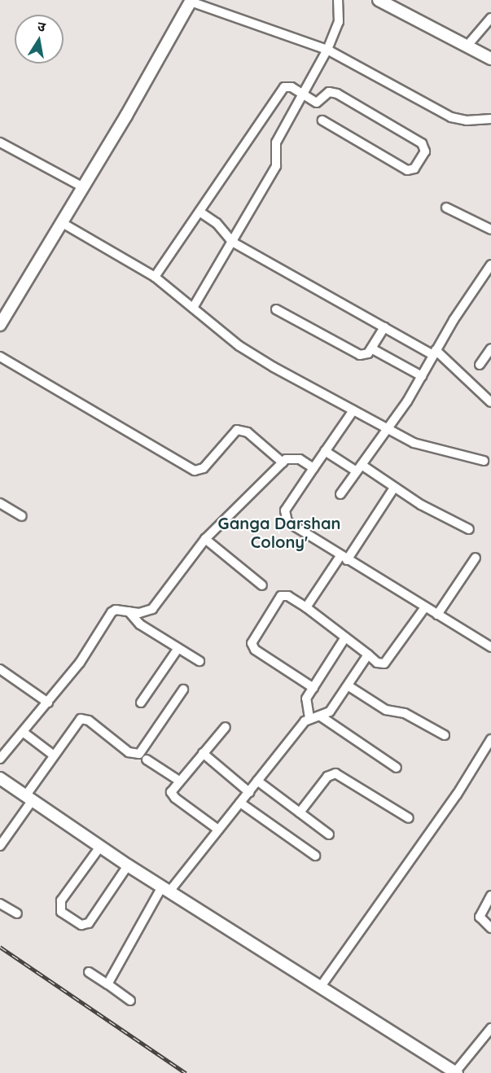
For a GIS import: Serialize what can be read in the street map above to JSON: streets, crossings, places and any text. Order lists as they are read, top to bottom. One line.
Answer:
{"districts":["Ganga Darshan Colony'"],"north":"top"}
